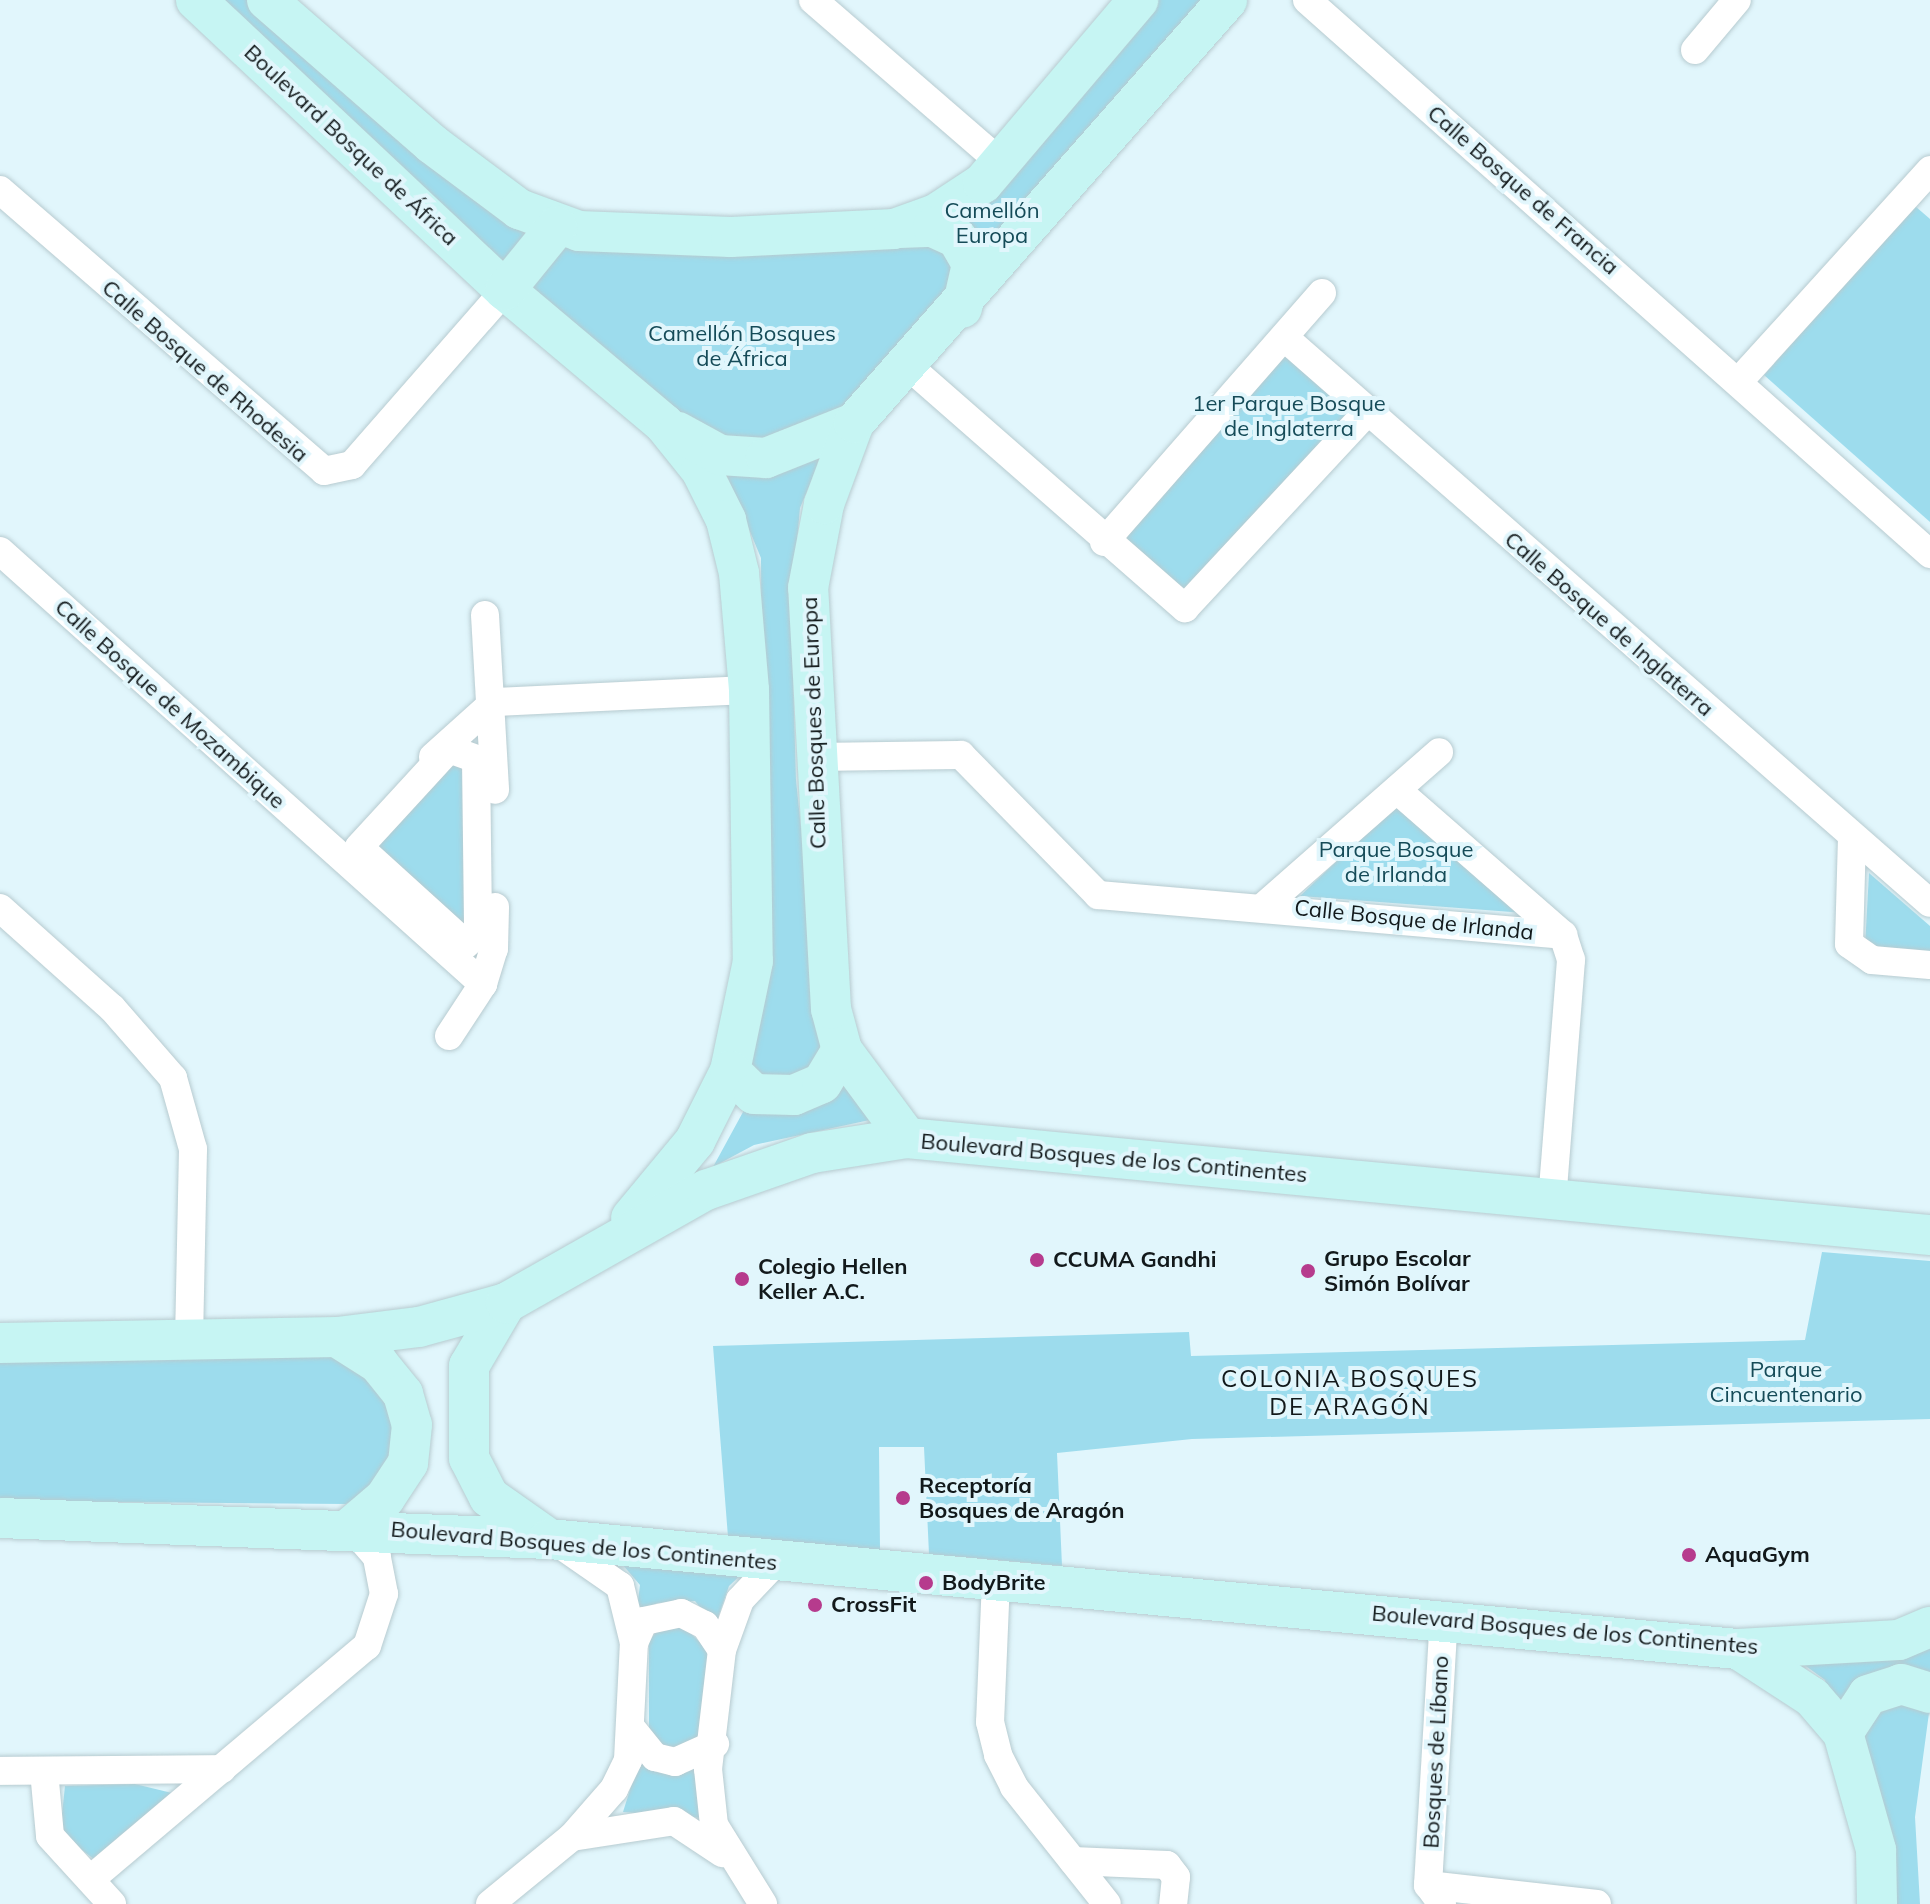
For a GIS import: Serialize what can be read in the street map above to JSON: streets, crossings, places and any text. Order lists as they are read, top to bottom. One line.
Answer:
{"streets":{"street":["Boulevard Bosque de África","Calle Bosque de Francia","Calle Bosque de Rhodesia","Calle Bosque de Inglaterra","Calle Bosque de Mozambique","Calle Bosques de Europa","Calle Bosque de Irlanda","Boulevard Bosques de los Continentes","Bosques de Líbano"]},"crossings":[["Boulevard Bosque de África","Calle Bosque de Rhodesia"],["Calle Bosques de Europa","Calle Bosque de Irlanda"],["Calle Bosques de Europa","Boulevard Bosques de los Continentes"],["Calle Bosque de Irlanda","Boulevard Bosques de los Continentes"],["Boulevard Bosques de los Continentes","Bosques de Líbano"]],"districts":["COLONIA BOSQUES DE ARAGÓN"],"parks":["Camellón Europa","Camellón Bosques de África","1er Parque Bosque de Inglaterra","Parque Bosque de Irlanda","Parque Cincuentenario"],"places":["CCUMA Gandhi","Grupo Escolar Simón Bolívar","Colegio Hellen Keller A.C.","Receptoría Bosques de Aragón","AquaGym","BodyBrite","CrossFit"]}
